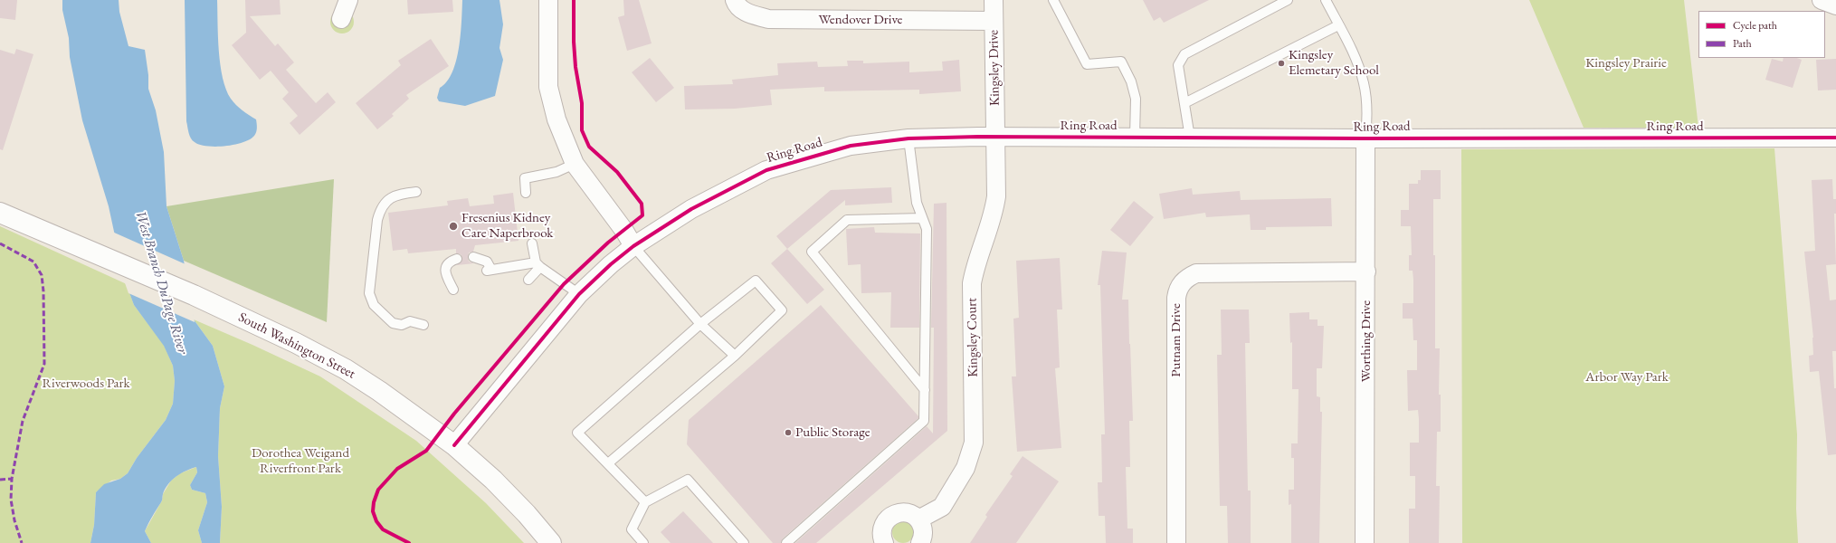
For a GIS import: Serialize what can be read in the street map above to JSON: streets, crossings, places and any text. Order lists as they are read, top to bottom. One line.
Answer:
{"streets":{"main road":["South Washington Street"],"street":["Wendover Drive","Kingsley Drive","Ring Road","Kingsley Court","Putnam Drive","Worthing Drive"]},"crossings":[["Wendover Drive","Kingsley Drive"],["Kingsley Drive","Ring Road"],["Kingsley Drive","Kingsley Court"],["Ring Road","Kingsley Court"],["Ring Road","Worthing Drive"],["Ring Road","South Washington Street"],["Putnam Drive","Worthing Drive"]],"water":["West Branch DuPage River"],"parks":["Kingsley Prairie","Arbor Way Park","Riverwoods Park","Dorothea Weigand Riverfront Park"],"places":["Kingsley Elemetary School","Fresenius Kidney Care Naperbrook","Public Storage"],"legend":["Cycle path","Path"]}
